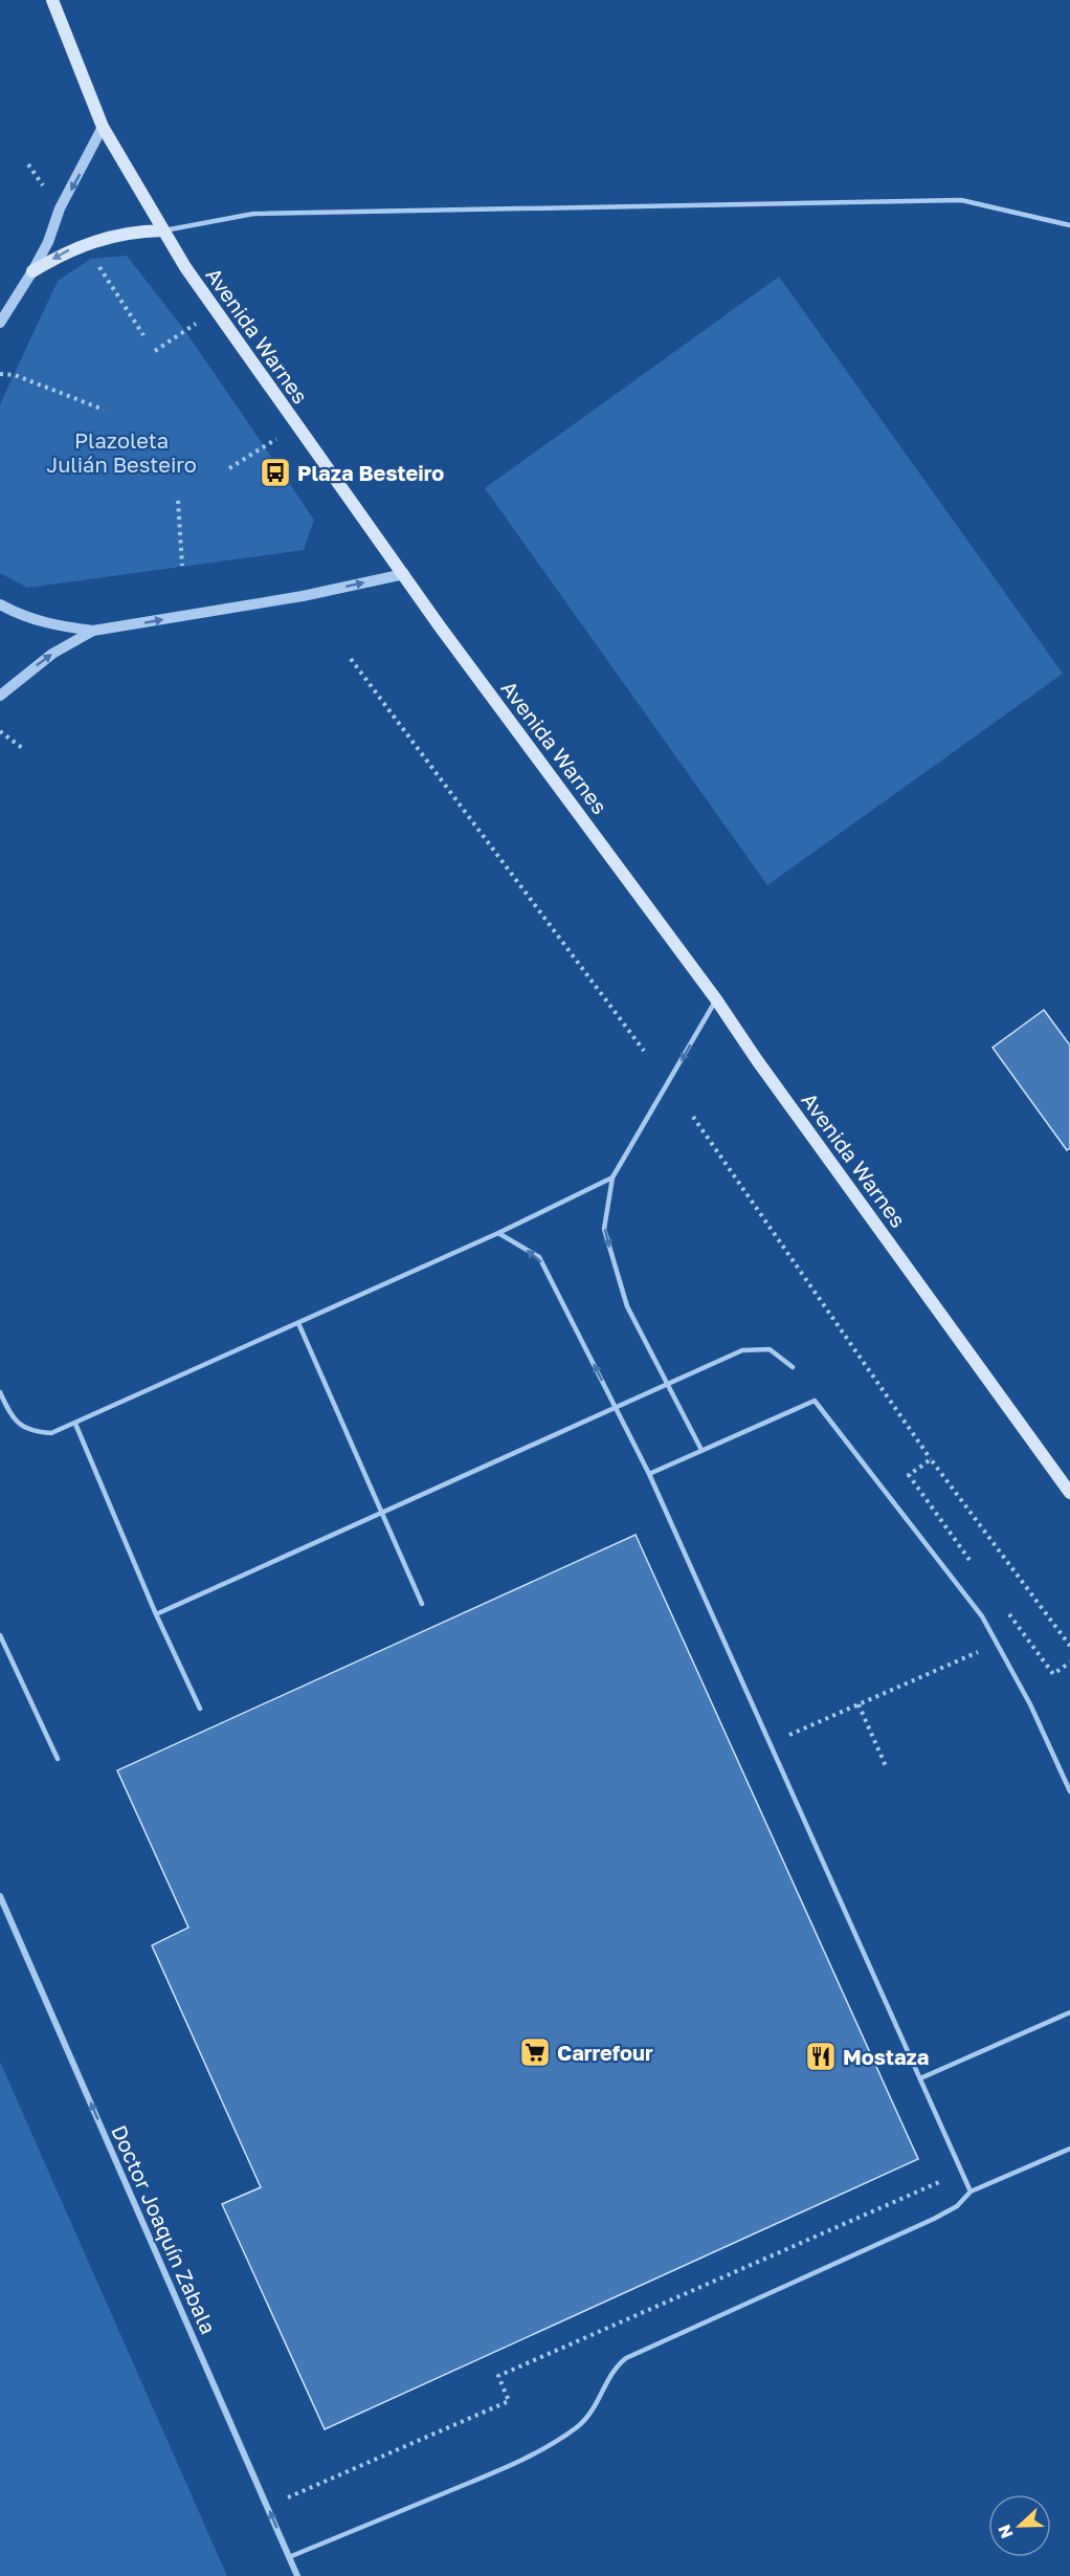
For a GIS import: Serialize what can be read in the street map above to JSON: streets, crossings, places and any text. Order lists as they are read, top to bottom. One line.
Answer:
{"streets":{"main road":["Avenida Warnes"],"street":["Doctor Joaquín Zabala"]},"one_way":["Doctor Joaquín Zabala"],"parks":["Plazoleta Julián Besteiro"],"places":{"bus stop":["Plaza Besteiro"],"supermarket":["Carrefour"],"restaurant":["Mostaza"]},"north":"left"}
